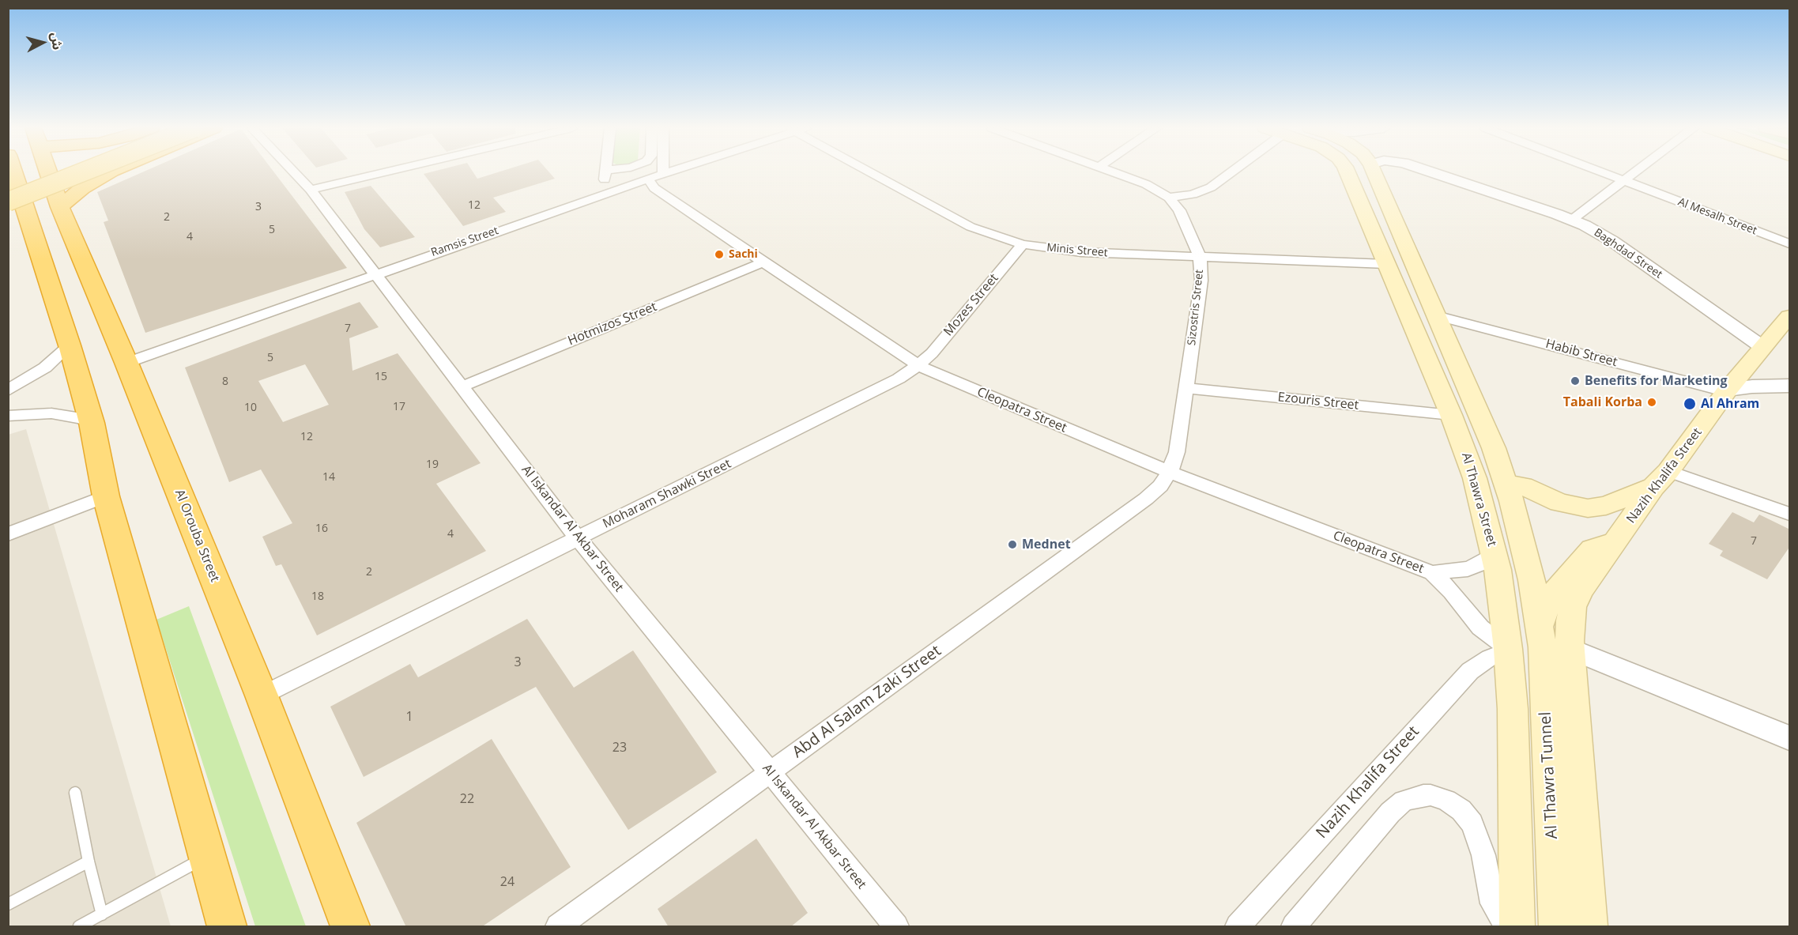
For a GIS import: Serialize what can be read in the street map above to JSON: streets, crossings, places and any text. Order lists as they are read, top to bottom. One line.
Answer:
{"streets":{"highway":["Al Orouba Street"],"main road":["Nazih Khalifa Street","Al Thawra Street","Al Thawra Tunnel"],"street":["Al Mesalh Street","Ramsis Street","Minis Street","Baghdad Street","Mozes Street","Sizostris Street","Hotmizos Street","Habib Street","Ezouris Street","Cleopatra Street","Moharam Shawki Street","Al Iskandar Al Akbar Street","Abd Al Salam Zaki Street"]},"crossings":[["Ramsis Street","Cleopatra Street"],["Ramsis Street","Al Iskandar Al Akbar Street"],["Ramsis Street","Al Orouba Street"],["Minis Street","Mozes Street"],["Minis Street","Sizostris Street"],["Minis Street","Al Thawra Street"],["Baghdad Street","Nazih Khalifa Street"],["Mozes Street","Cleopatra Street"],["Mozes Street","Moharam Shawki Street"],["Sizostris Street","Ezouris Street"],["Sizostris Street","Cleopatra Street"],["Sizostris Street","Abd Al Salam Zaki Street"],["Hotmizos Street","Cleopatra Street"],["Hotmizos Street","Al Iskandar Al Akbar Street"],["Habib Street","Nazih Khalifa Street"],["Ezouris Street","Al Thawra Street"],["Cleopatra Street","Nazih Khalifa Street"],["Cleopatra Street","Moharam Shawki Street"],["Cleopatra Street","Al Thawra Street"],["Cleopatra Street","Abd Al Salam Zaki Street"],["Nazih Khalifa Street","Al Thawra Street"],["Moharam Shawki Street","Al Iskandar Al Akbar Street"],["Moharam Shawki Street","Al Orouba Street"],["Al Iskandar Al Akbar Street","Abd Al Salam Zaki Street"]],"places":["Sachi","Benefits for Marketing","Tabali Korba","Al Ahram","Mednet"],"house_numbers":["12","3","2","5","4","7","5","15","8","17","10","12","19","14","16","4","7","2","18","3","1","23","22","24"],"north":"right"}
